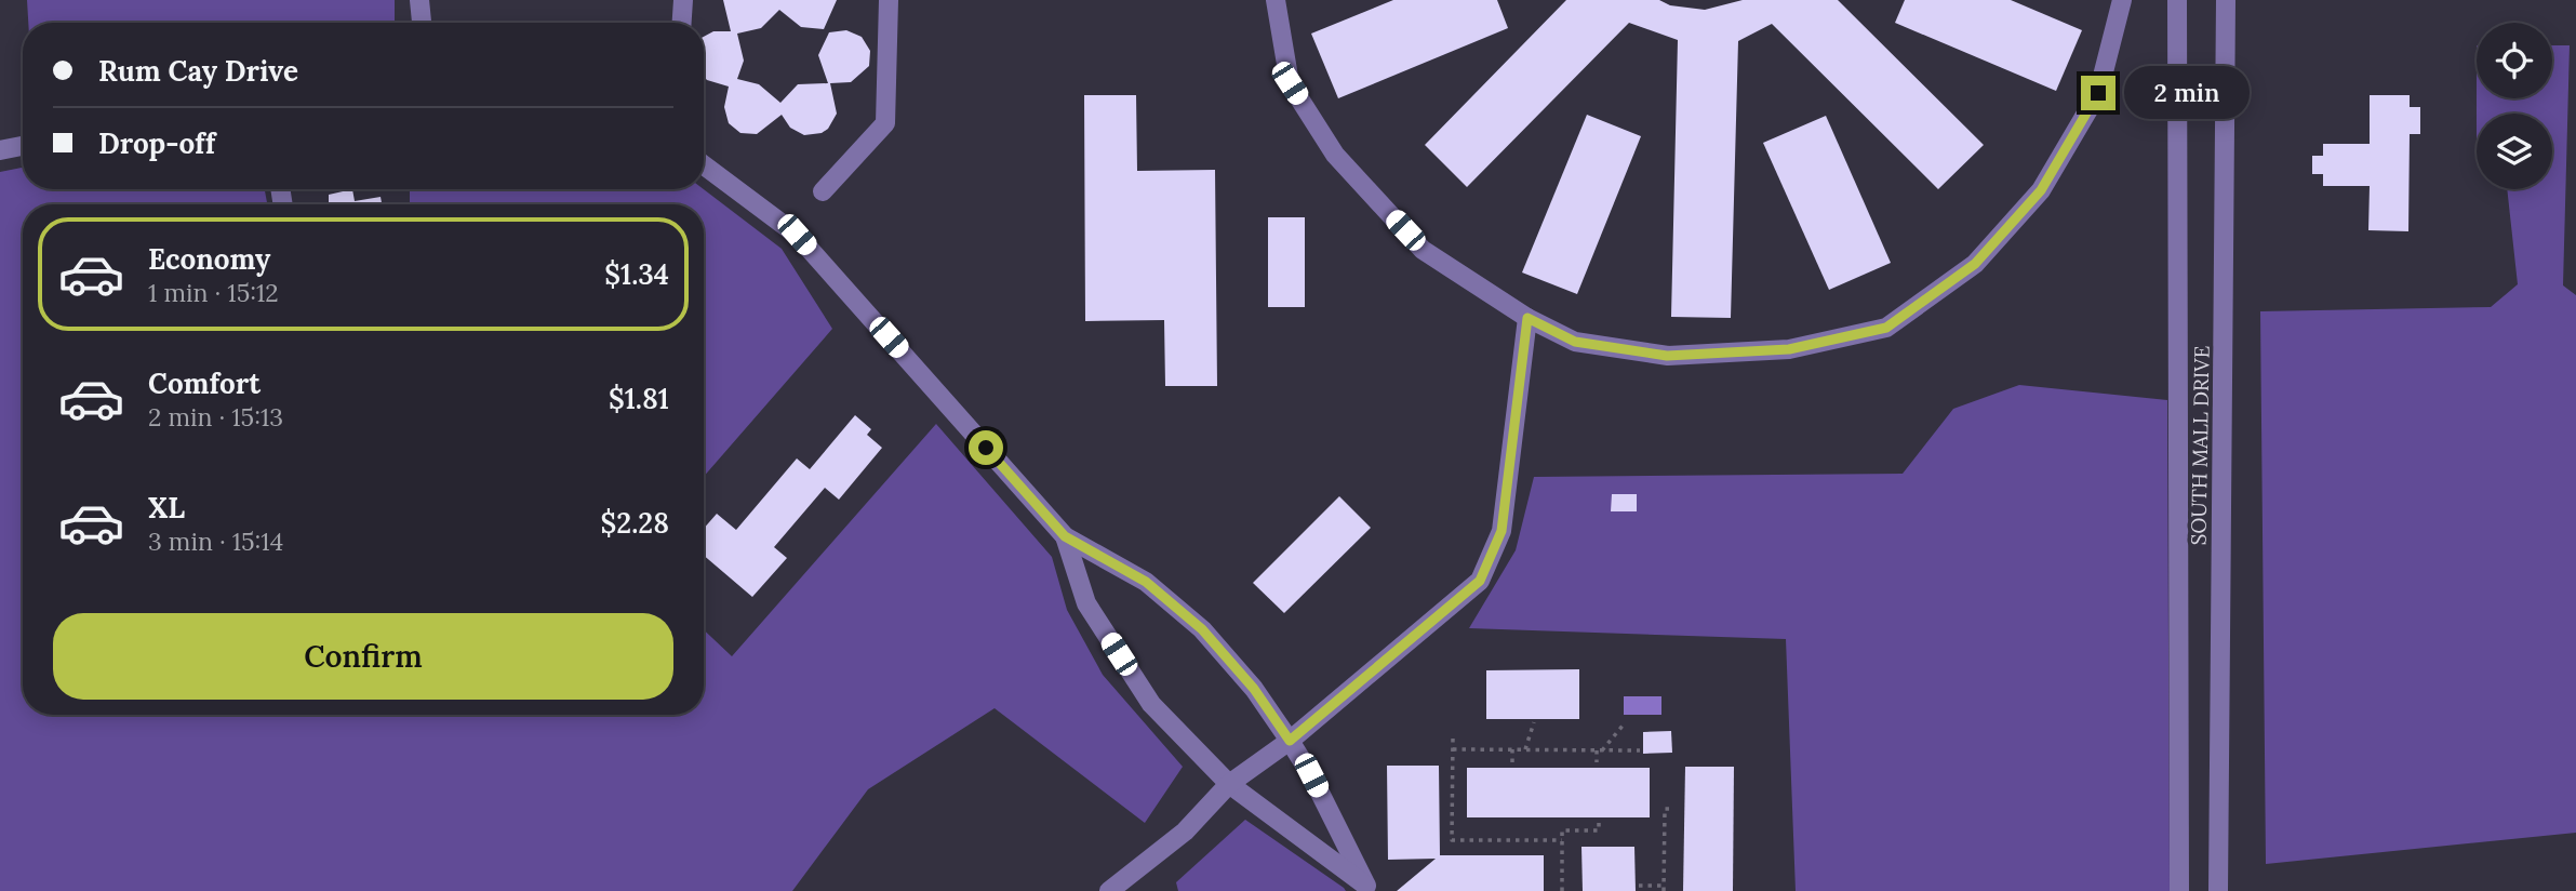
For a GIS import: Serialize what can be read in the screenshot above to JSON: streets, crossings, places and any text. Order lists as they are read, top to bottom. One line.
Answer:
{"streets":{"street":["SOUTH MALL DRIVE"]},"page":{"banner":["Rum Cay Drive","Drop-off"],"bubble":"2 min","list":[{"name":"Economy","note":"1 min · 15:12","value":"$1.34"},{"name":"Comfort","note":"2 min · 15:13","value":"$1.81"},{"name":"XL","note":"3 min · 15:14","value":"$2.28"}],"buttons":"Confirm"}}
